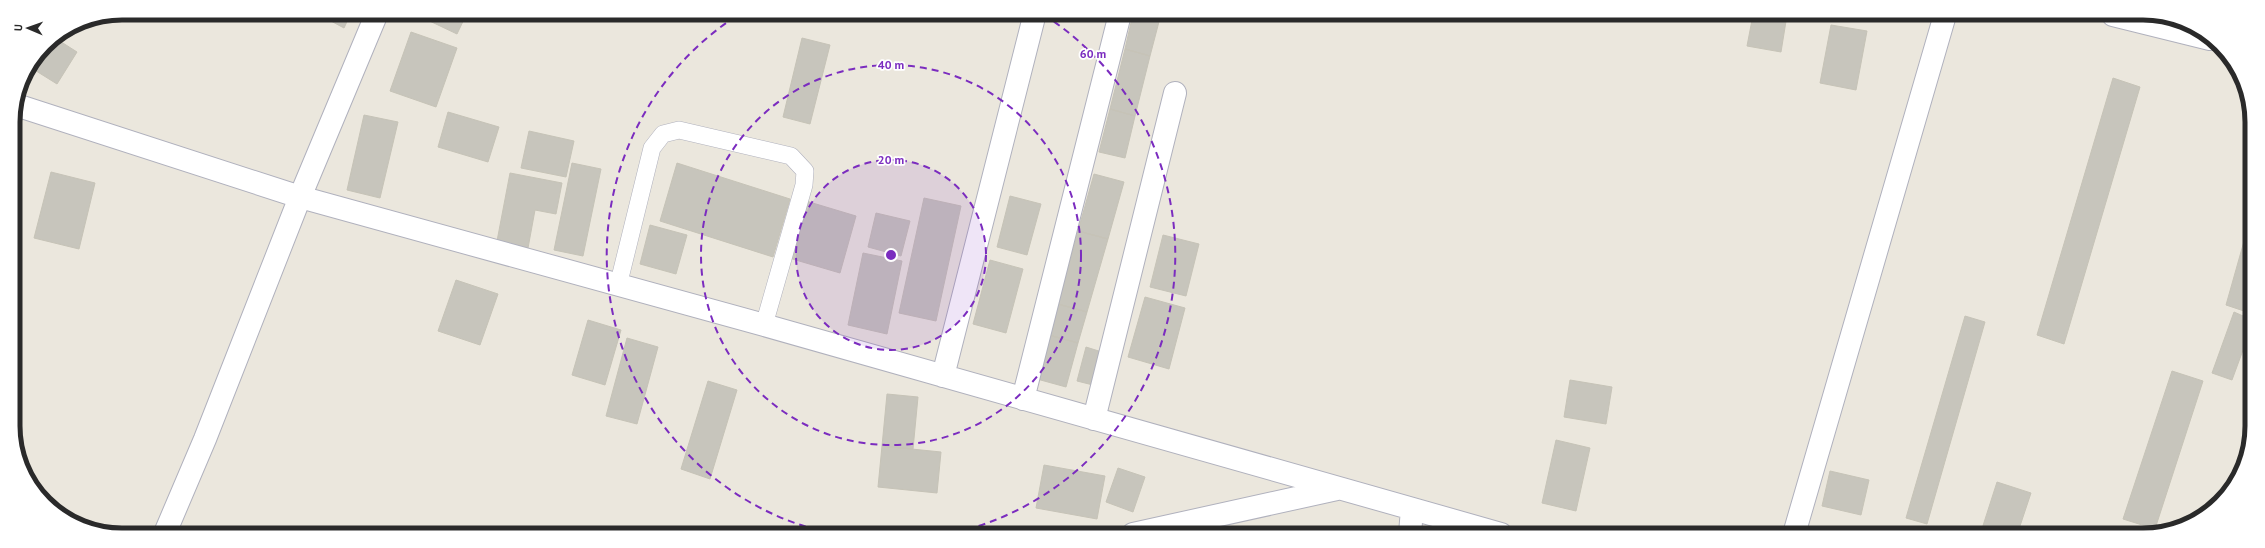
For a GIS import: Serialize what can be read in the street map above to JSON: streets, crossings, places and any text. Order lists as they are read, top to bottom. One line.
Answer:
{"north":"left","rings":["60 m","40 m","20 m"]}
